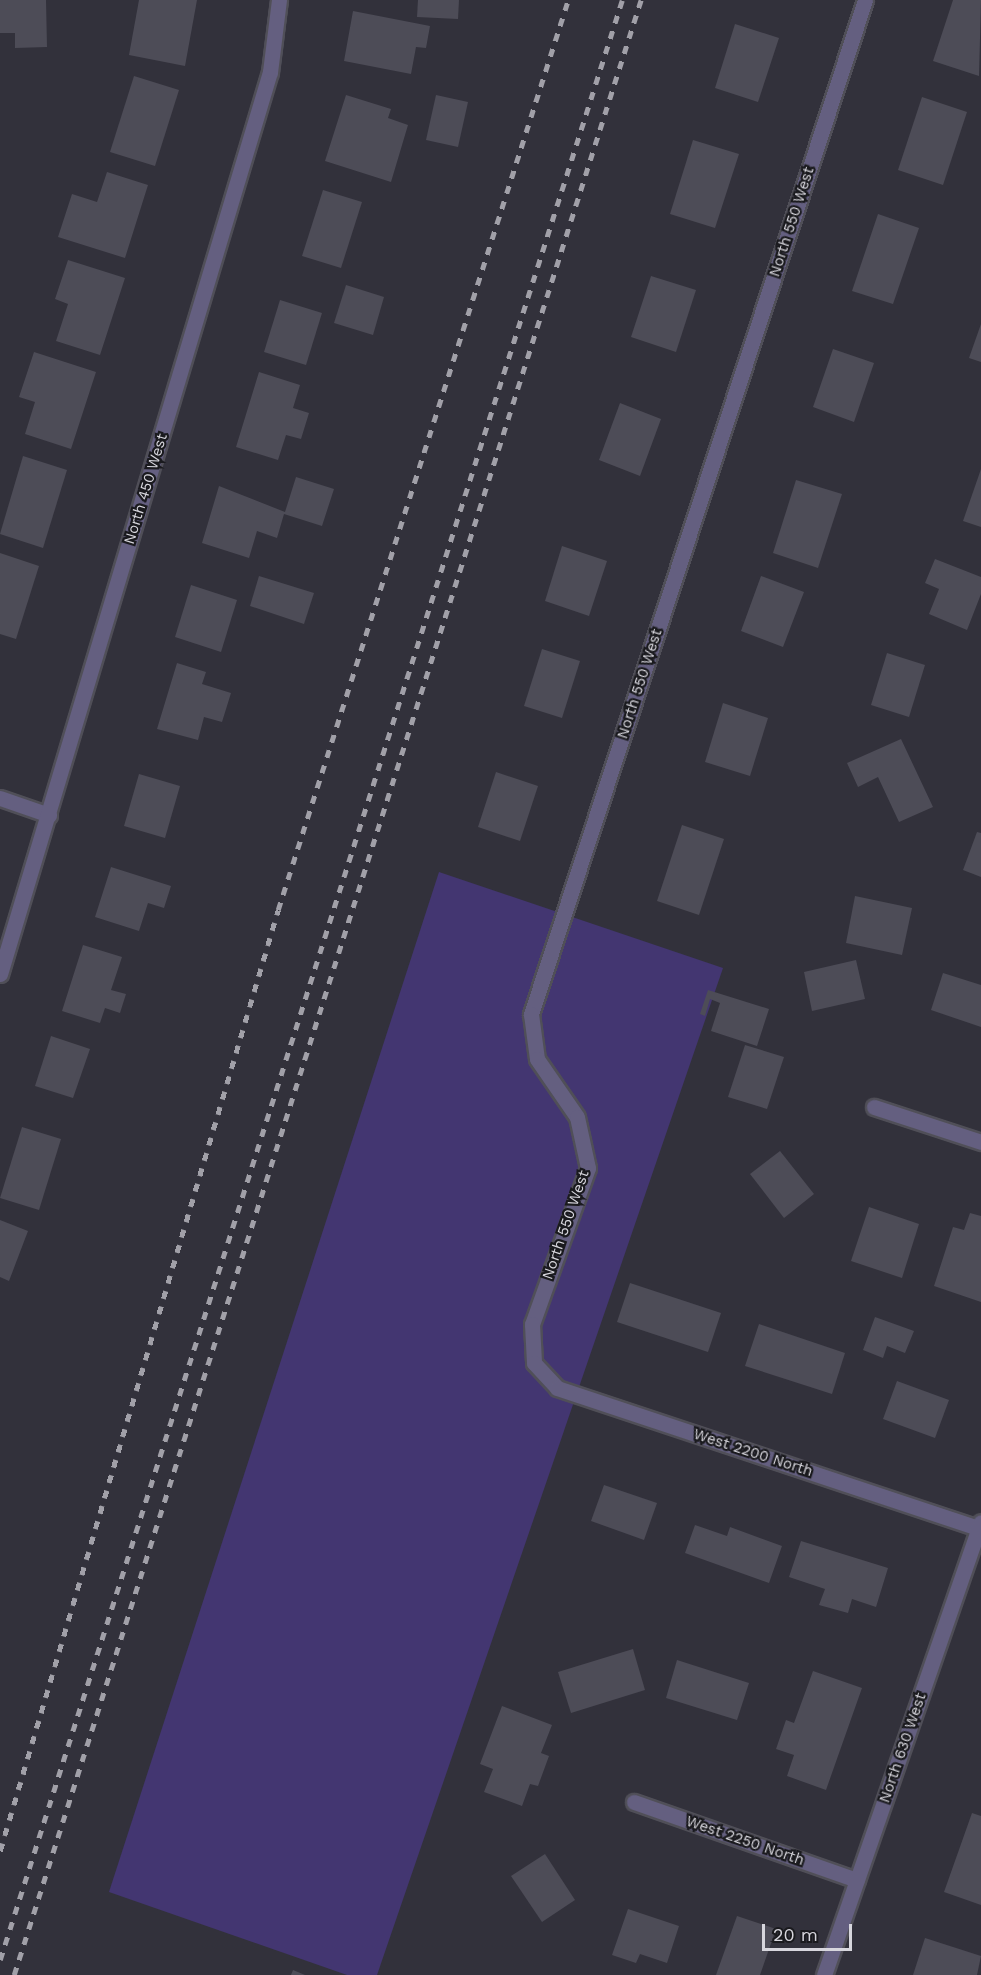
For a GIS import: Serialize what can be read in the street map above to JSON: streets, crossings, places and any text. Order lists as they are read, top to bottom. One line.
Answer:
{"streets":{"street":["North 550 West","North 450 West","West 2200 North","North 630 West","West 2250 North"]},"crossings":[["North 550 West","West 2200 North"],["West 2200 North","North 630 West"],["North 630 West","West 2250 North"]],"scale_bar":"20 m"}
